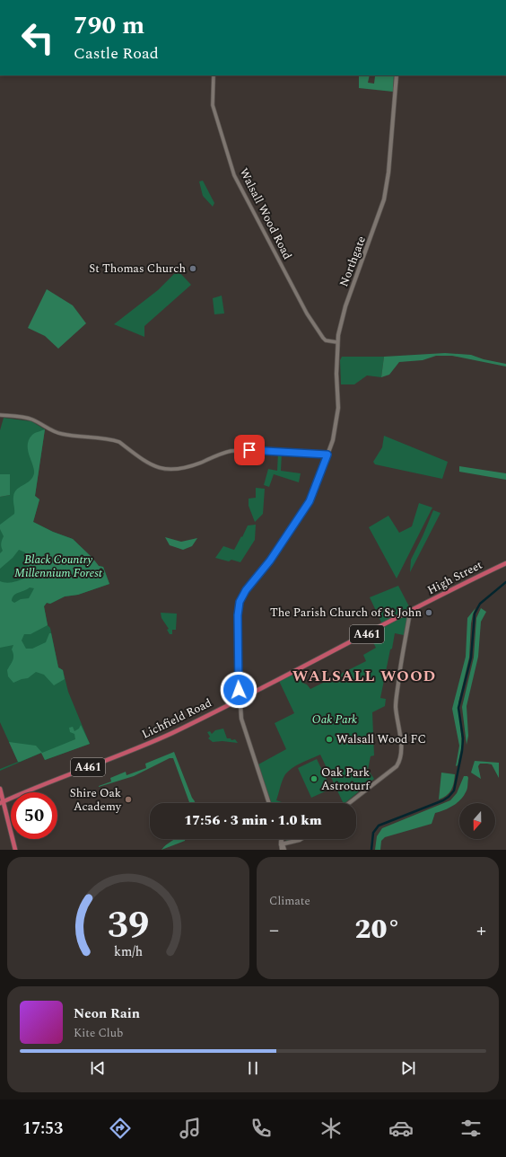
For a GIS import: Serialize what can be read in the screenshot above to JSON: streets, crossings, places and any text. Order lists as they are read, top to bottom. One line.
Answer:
{"streets":{"highway":["High Street","A461","Lichfield Road"],"main road":["Northgate"],"street":["Walsall Wood Road"]},"crossings":[["Walsall Wood Road","Northgate"],["Northgate","Lichfield Road"],["High Street","Lichfield Road"]],"districts":["WALSALL WOOD"],"parks":["Black Country Millennium Forest","Oak Park"],"places":["St Thomas Church","The Parish Church of St John","Walsall Wood FC","Oak Park Astroturf","Shire Oak Academy"],"north":"bottom","page":{"turn":["790 m","Castle Road"],"limit":"50","trip":"17:56 · 3 min · 1.0 km","tile":"Climate","heat":["−","20°","+"],"song":["Neon Rain","Kite Club"],"tabs":"17:53","gauge":["39","km/h"]}}
